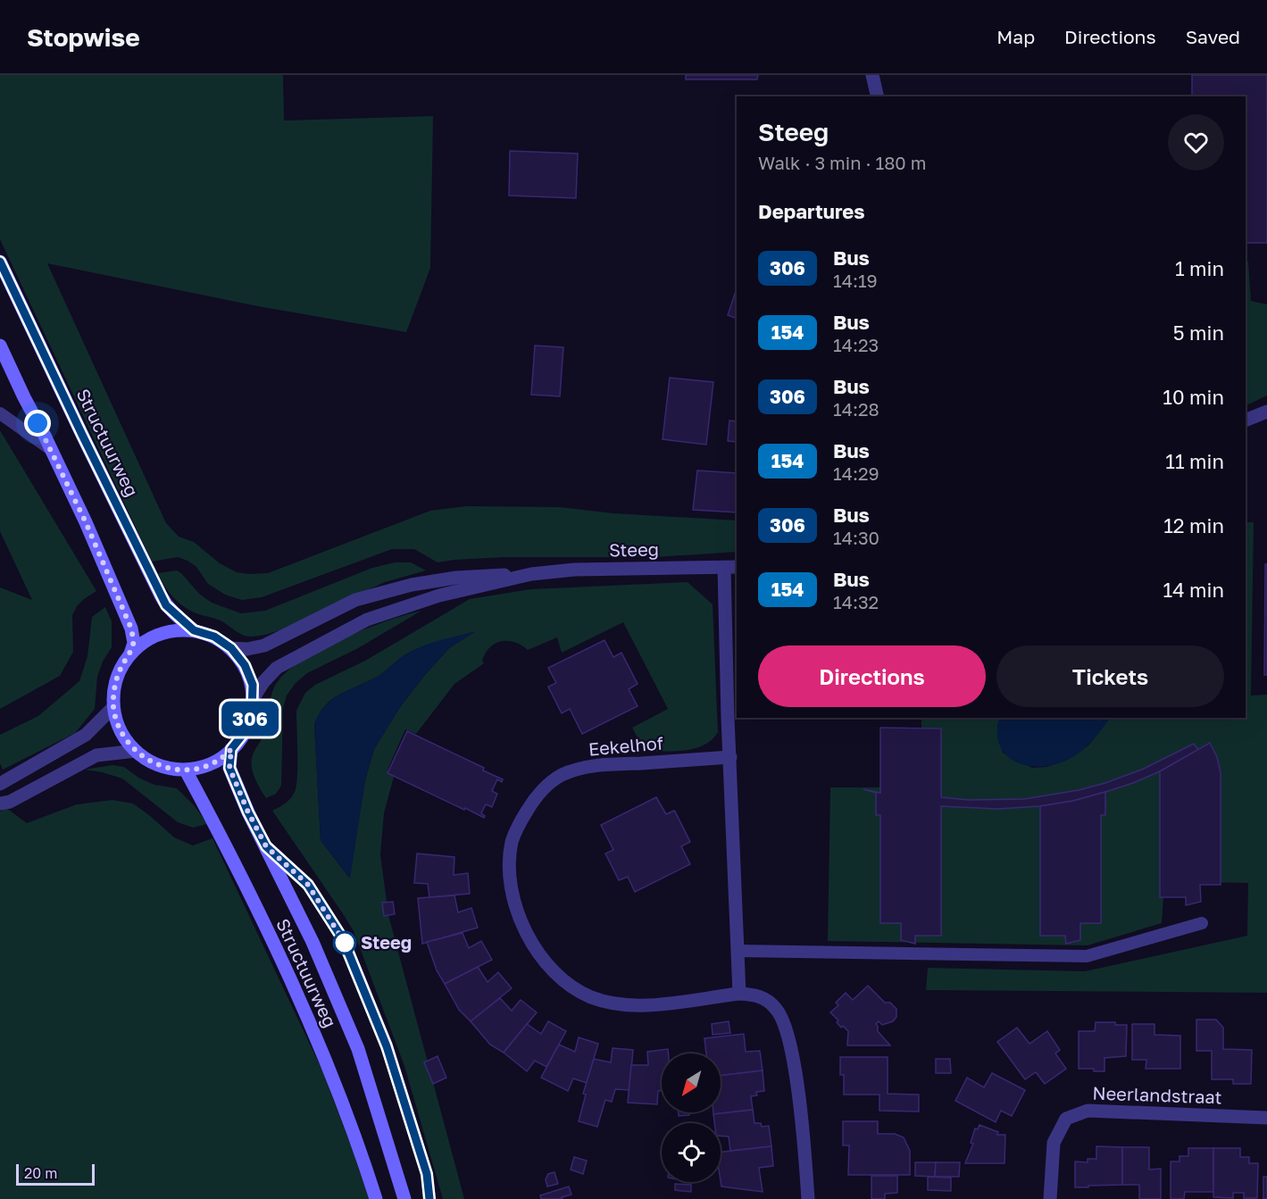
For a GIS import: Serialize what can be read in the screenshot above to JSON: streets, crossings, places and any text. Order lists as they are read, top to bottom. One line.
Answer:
{"streets":{"main road":["Structuurweg"],"street":["Steeg","Eekelhof","Neerlandstraat"]},"crossings":[["Structuurweg","Steeg"]],"places":["Steeg"],"lines":["bus line 306"],"scale_bar":"20 m","north":"bottom left","page":{"header":"Stopwise","nav":["Map","Directions","Saved"],"on_map":"306","heading":[["Steeg","Walk · 3 min · 180 m"],"Departures"],"list":[{"mark":"306","name":"Bus","note":"14:19","value":"1 min"},{"mark":"154","name":"Bus","note":"14:23","value":"5 min"},{"mark":"306","name":"Bus","note":"14:28","value":"10 min"},{"mark":"154","name":"Bus","note":"14:29","value":"11 min"},{"mark":"306","name":"Bus","note":"14:30","value":"12 min"},{"mark":"154","name":"Bus","note":"14:32","value":"14 min"}],"buttons":["Directions","Tickets"],"scale":"20 m"}}
